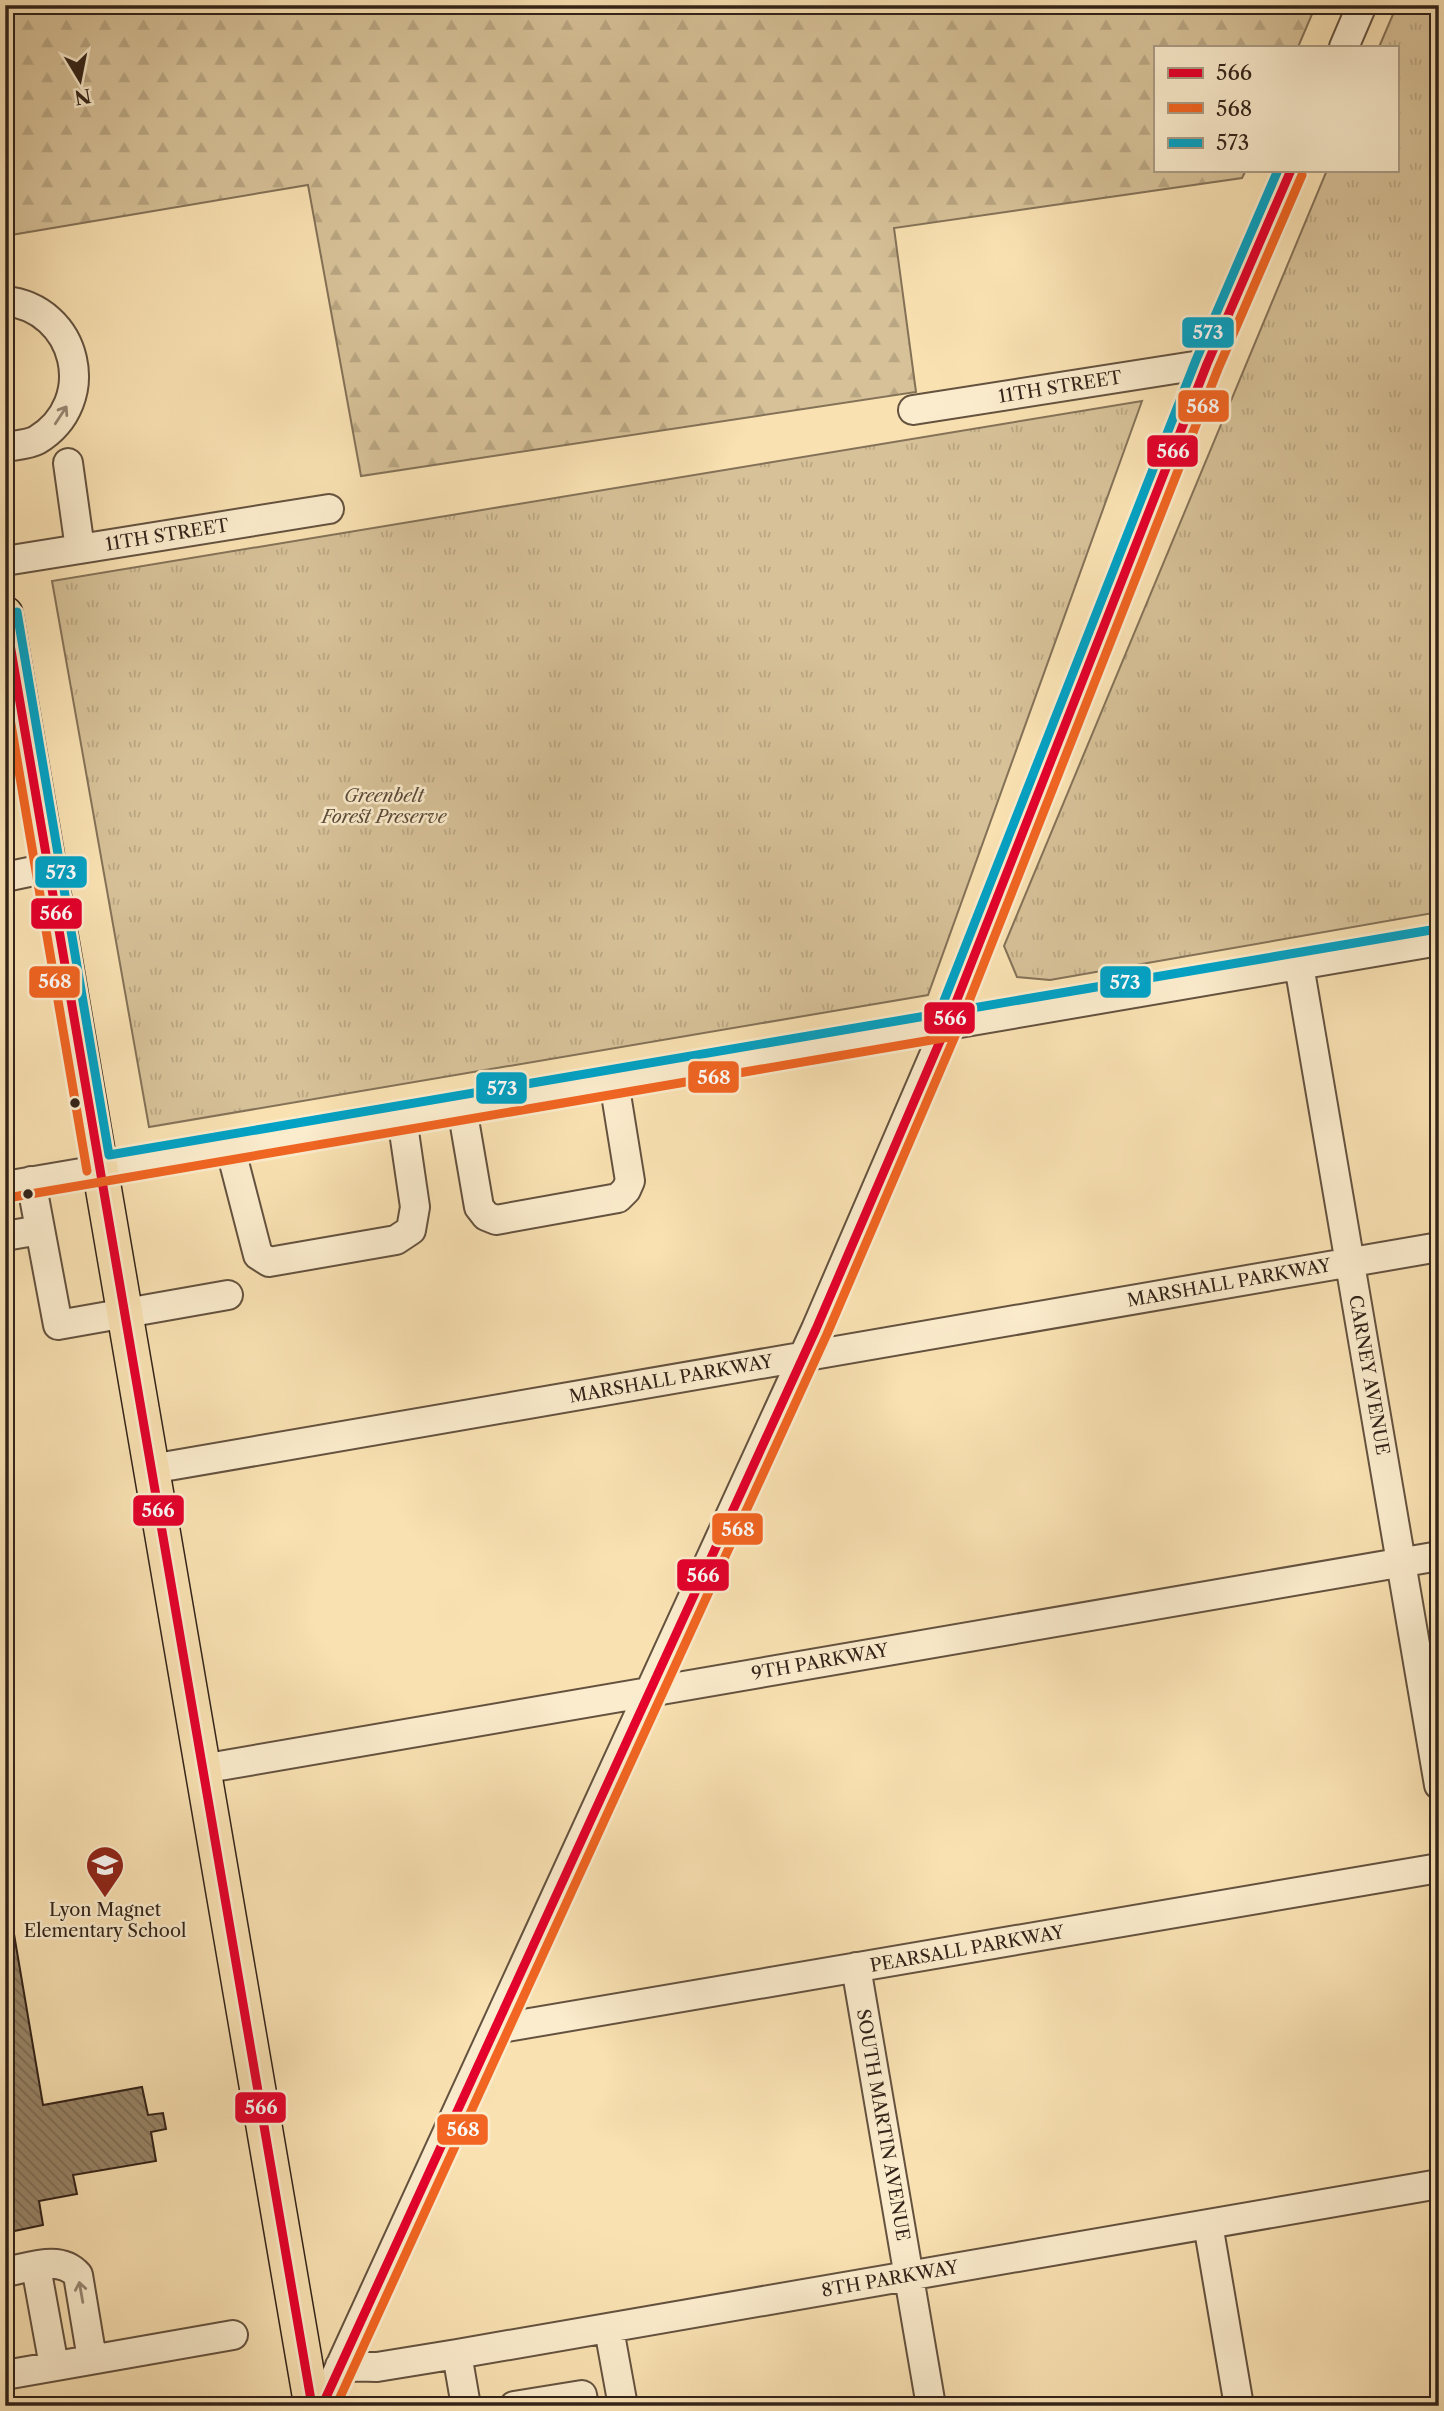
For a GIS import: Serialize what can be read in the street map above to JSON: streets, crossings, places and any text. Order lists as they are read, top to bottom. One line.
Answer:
{"streets":{"street":["11TH STREET","MARSHALL PARKWAY","CARNEY AVENUE","9TH PARKWAY","PEARSALL PARKWAY","SOUTH MARTIN AVENUE","8TH PARKWAY"]},"crossings":[["MARSHALL PARKWAY","CARNEY AVENUE"],["CARNEY AVENUE","9TH PARKWAY"],["PEARSALL PARKWAY","SOUTH MARTIN AVENUE"],["SOUTH MARTIN AVENUE","8TH PARKWAY"]],"parks":["Greenbelt Forest Preserve"],"places":{"school or university":["Lyon Magnet Elementary School"]},"lines":["transit line 566","transit line 573","transit line 568"],"legend":["566","568","573"],"north":"bottom"}
